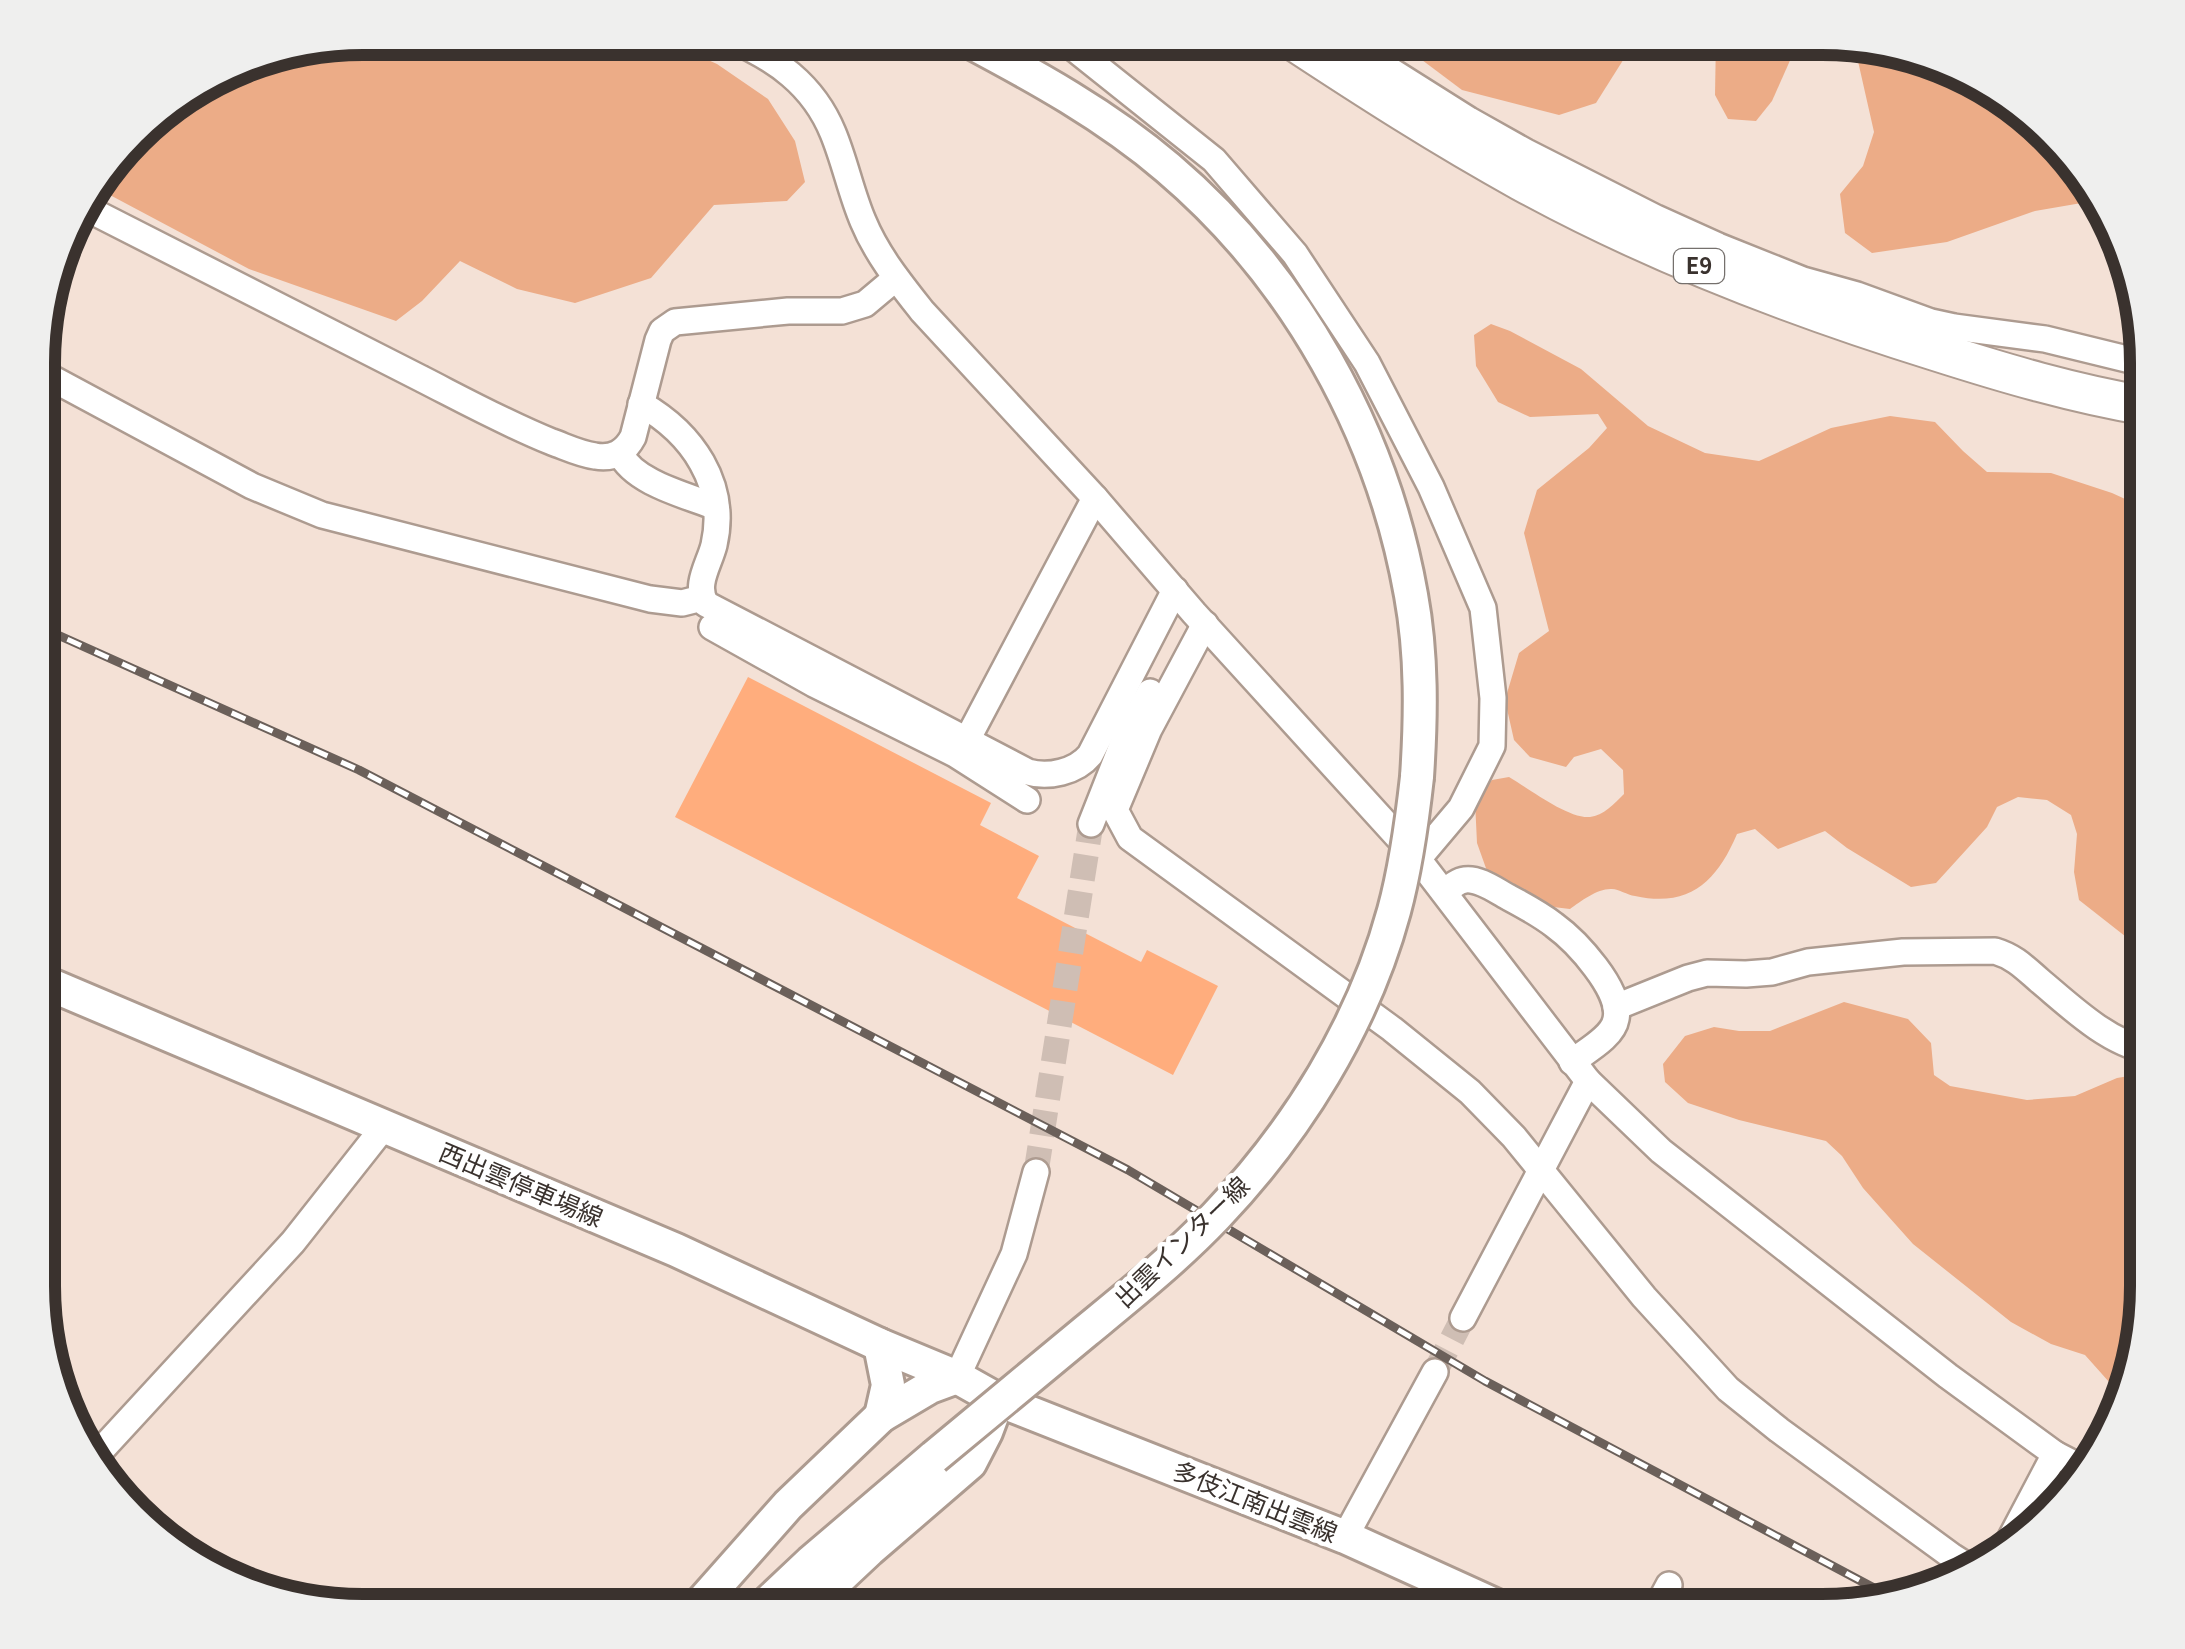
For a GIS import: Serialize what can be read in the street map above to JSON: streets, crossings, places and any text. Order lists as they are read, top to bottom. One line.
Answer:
{"streets":{"highway":["E9"],"main road":["西出雲停車場線","出雲インター線","多伎江南出雲線"]},"crossings":[["西出雲停車場線","多伎江南出雲線"]]}
